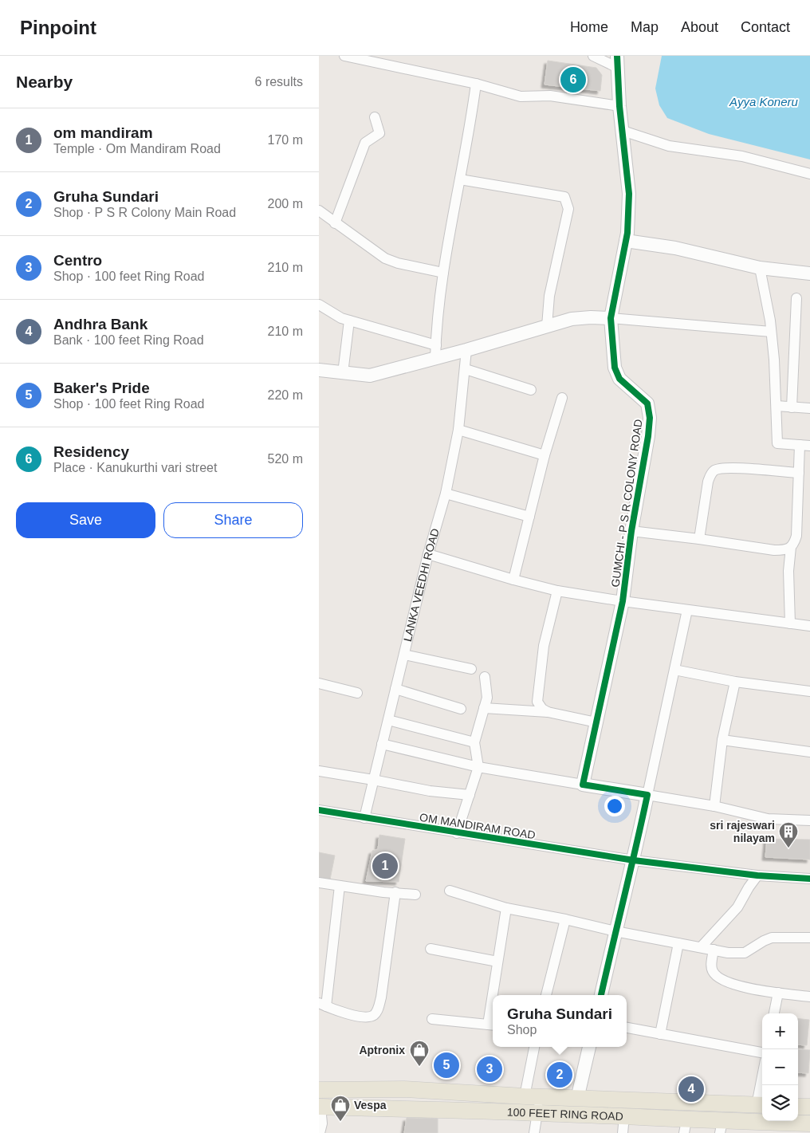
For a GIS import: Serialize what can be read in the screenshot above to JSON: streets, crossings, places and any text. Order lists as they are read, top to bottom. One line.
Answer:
{"streets":{"main road":["100 FEET RING ROAD"],"street":["GUMCHI - P S R COLONY ROAD","LANKA VEEDHI ROAD","OM MANDIRAM ROAD"]},"crossings":[["LANKA VEEDHI ROAD","OM MANDIRAM ROAD"]],"water":["Ayya Koneru"],"places":{"building":["sri rajeswari nilayam"],"shop":["Aptronix","Vespa"]},"page":{"header":"Pinpoint","nav":["Home","Map","About","Contact"],"heading":["Nearby","6 results"],"pins":["6","1","5","3","2","4"],"list":[{"mark":"1","name":"om mandiram","note":"Temple · Om Mandiram Road","value":"170 m"},{"mark":"2","name":"Gruha Sundari","note":"Shop · P S R Colony Main Road","value":"200 m"},{"mark":"3","name":"Centro","note":"Shop · 100 feet Ring Road","value":"210 m"},{"mark":"4","name":"Andhra Bank","note":"Bank · 100 feet Ring Road","value":"210 m"},{"mark":"5","name":"Baker's Pride","note":"Shop · 100 feet Ring Road","value":"220 m"},{"mark":"6","name":"Residency","note":"Place · Kanukurthi vari street","value":"520 m"}],"buttons":["Save","Share"],"popup":["Gruha Sundari","Shop"],"map_buttons":["+","−"]}}
